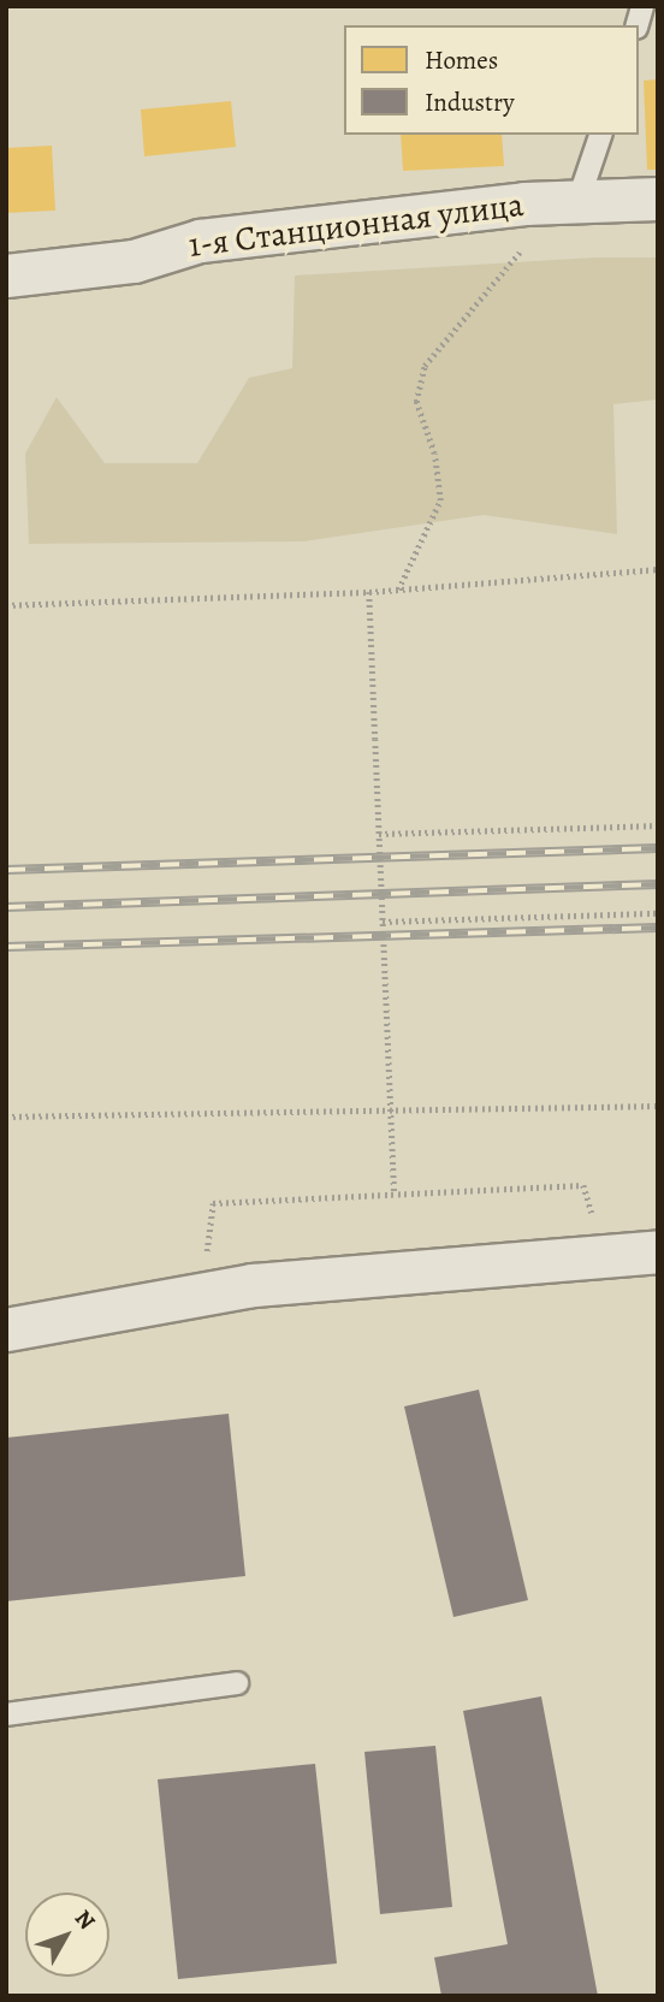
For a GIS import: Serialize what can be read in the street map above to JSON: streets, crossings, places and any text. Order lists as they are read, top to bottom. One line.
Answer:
{"streets":{"street":["1-я Станционная улица"]},"legend":["Homes","Industry"],"north":"top right"}
